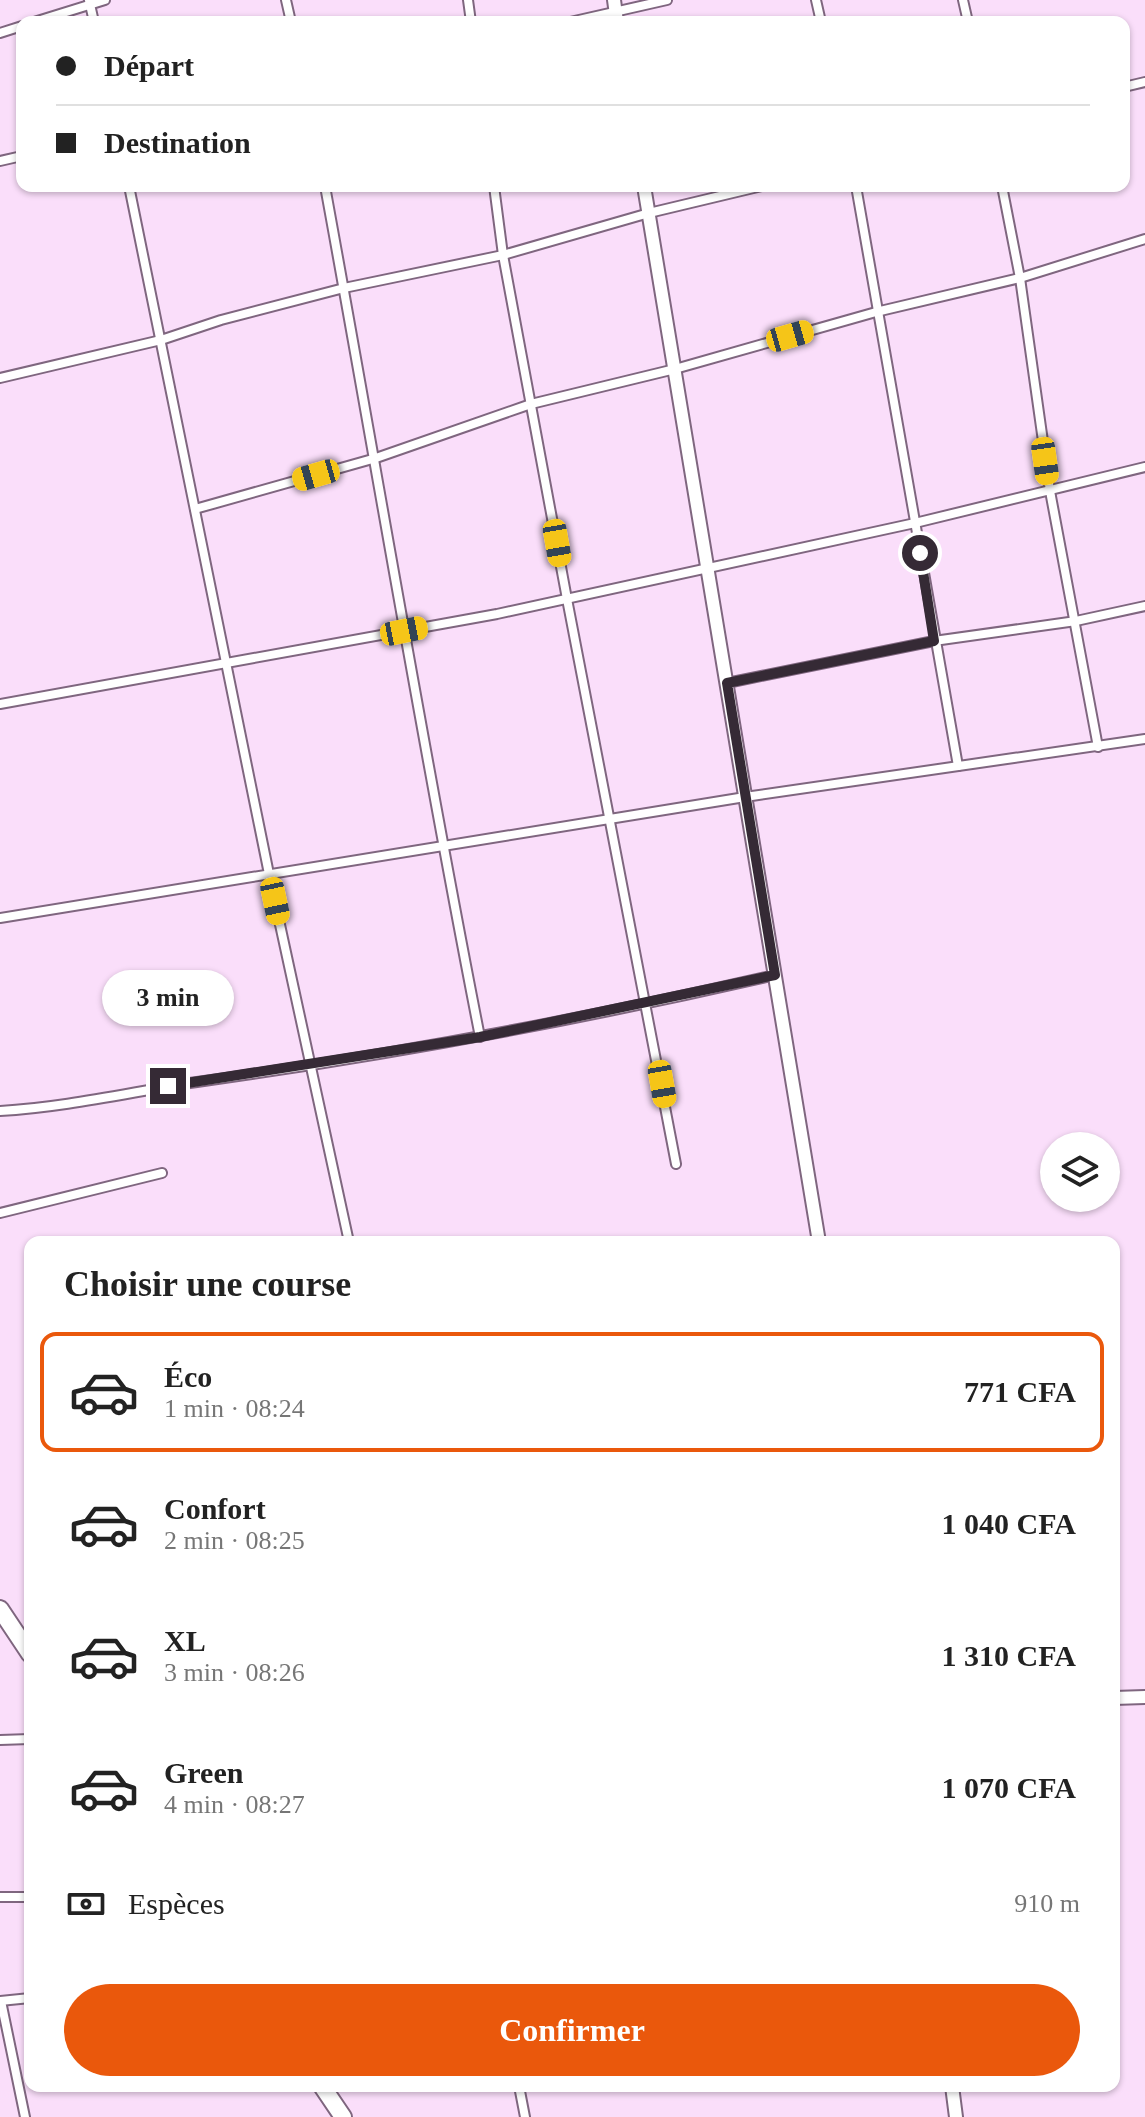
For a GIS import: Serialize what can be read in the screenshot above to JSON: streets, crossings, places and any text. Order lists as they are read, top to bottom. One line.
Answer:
{"page":{"banner":["Départ","Destination"],"bubble":"3 min","heading":"Choisir une course","list":[{"name":"Éco","note":"1 min · 08:24","value":"771 CFA"},{"name":"Confort","note":"2 min · 08:25","value":"1 040 CFA"},{"name":"XL","note":"3 min · 08:26","value":"1 310 CFA"},{"name":"Green","note":"4 min · 08:27","value":"1 070 CFA"}],"pay":["Espèces","910 m"],"buttons":"Confirmer"}}
